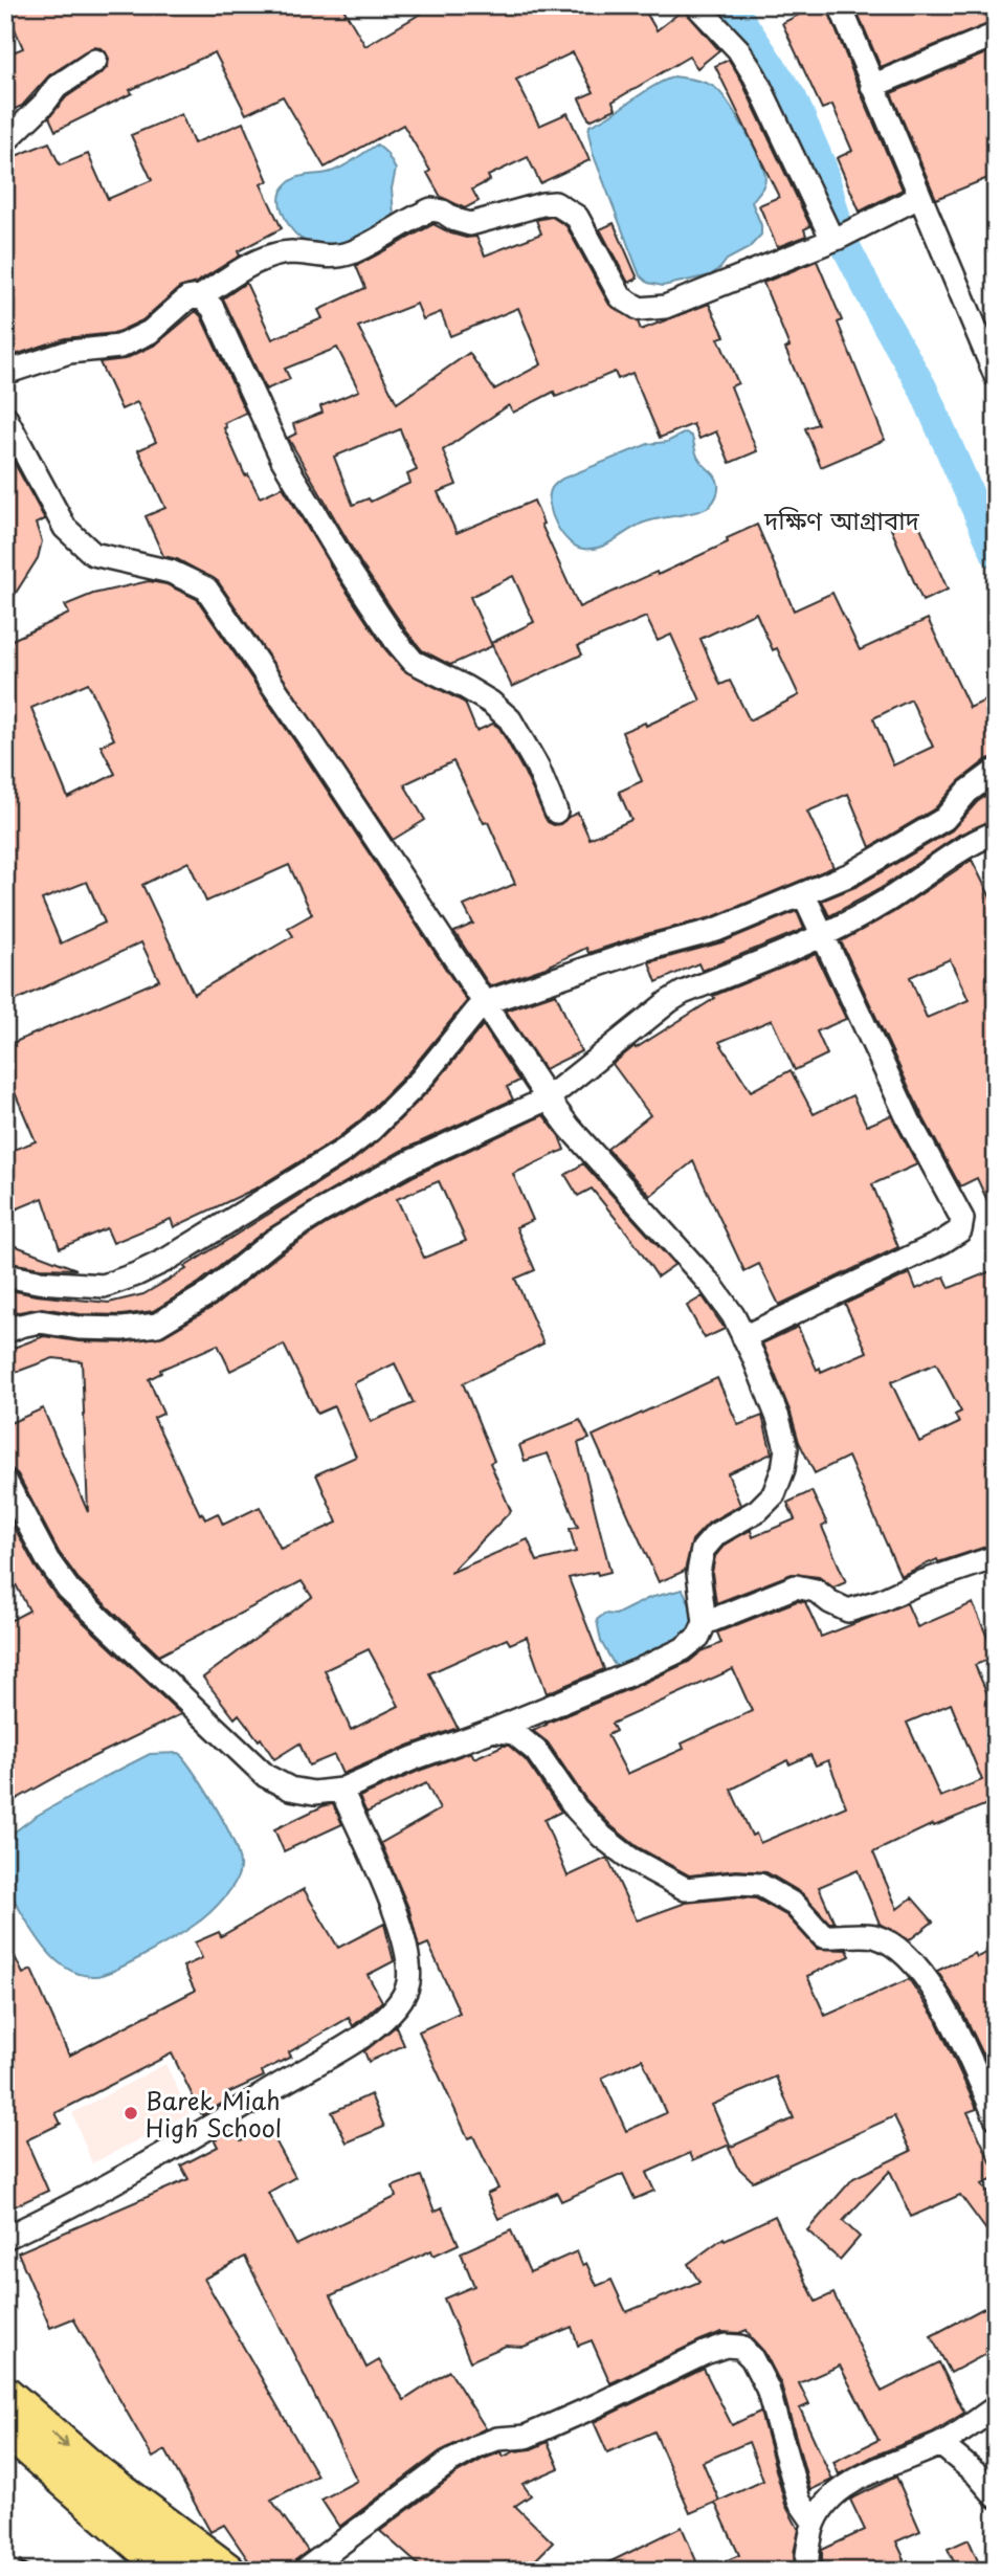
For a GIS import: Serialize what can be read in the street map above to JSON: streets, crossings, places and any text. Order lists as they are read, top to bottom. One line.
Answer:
{"districts":["দক্ষিণ আগ্রাবাদ"],"places":["Barek Miah High School"]}
